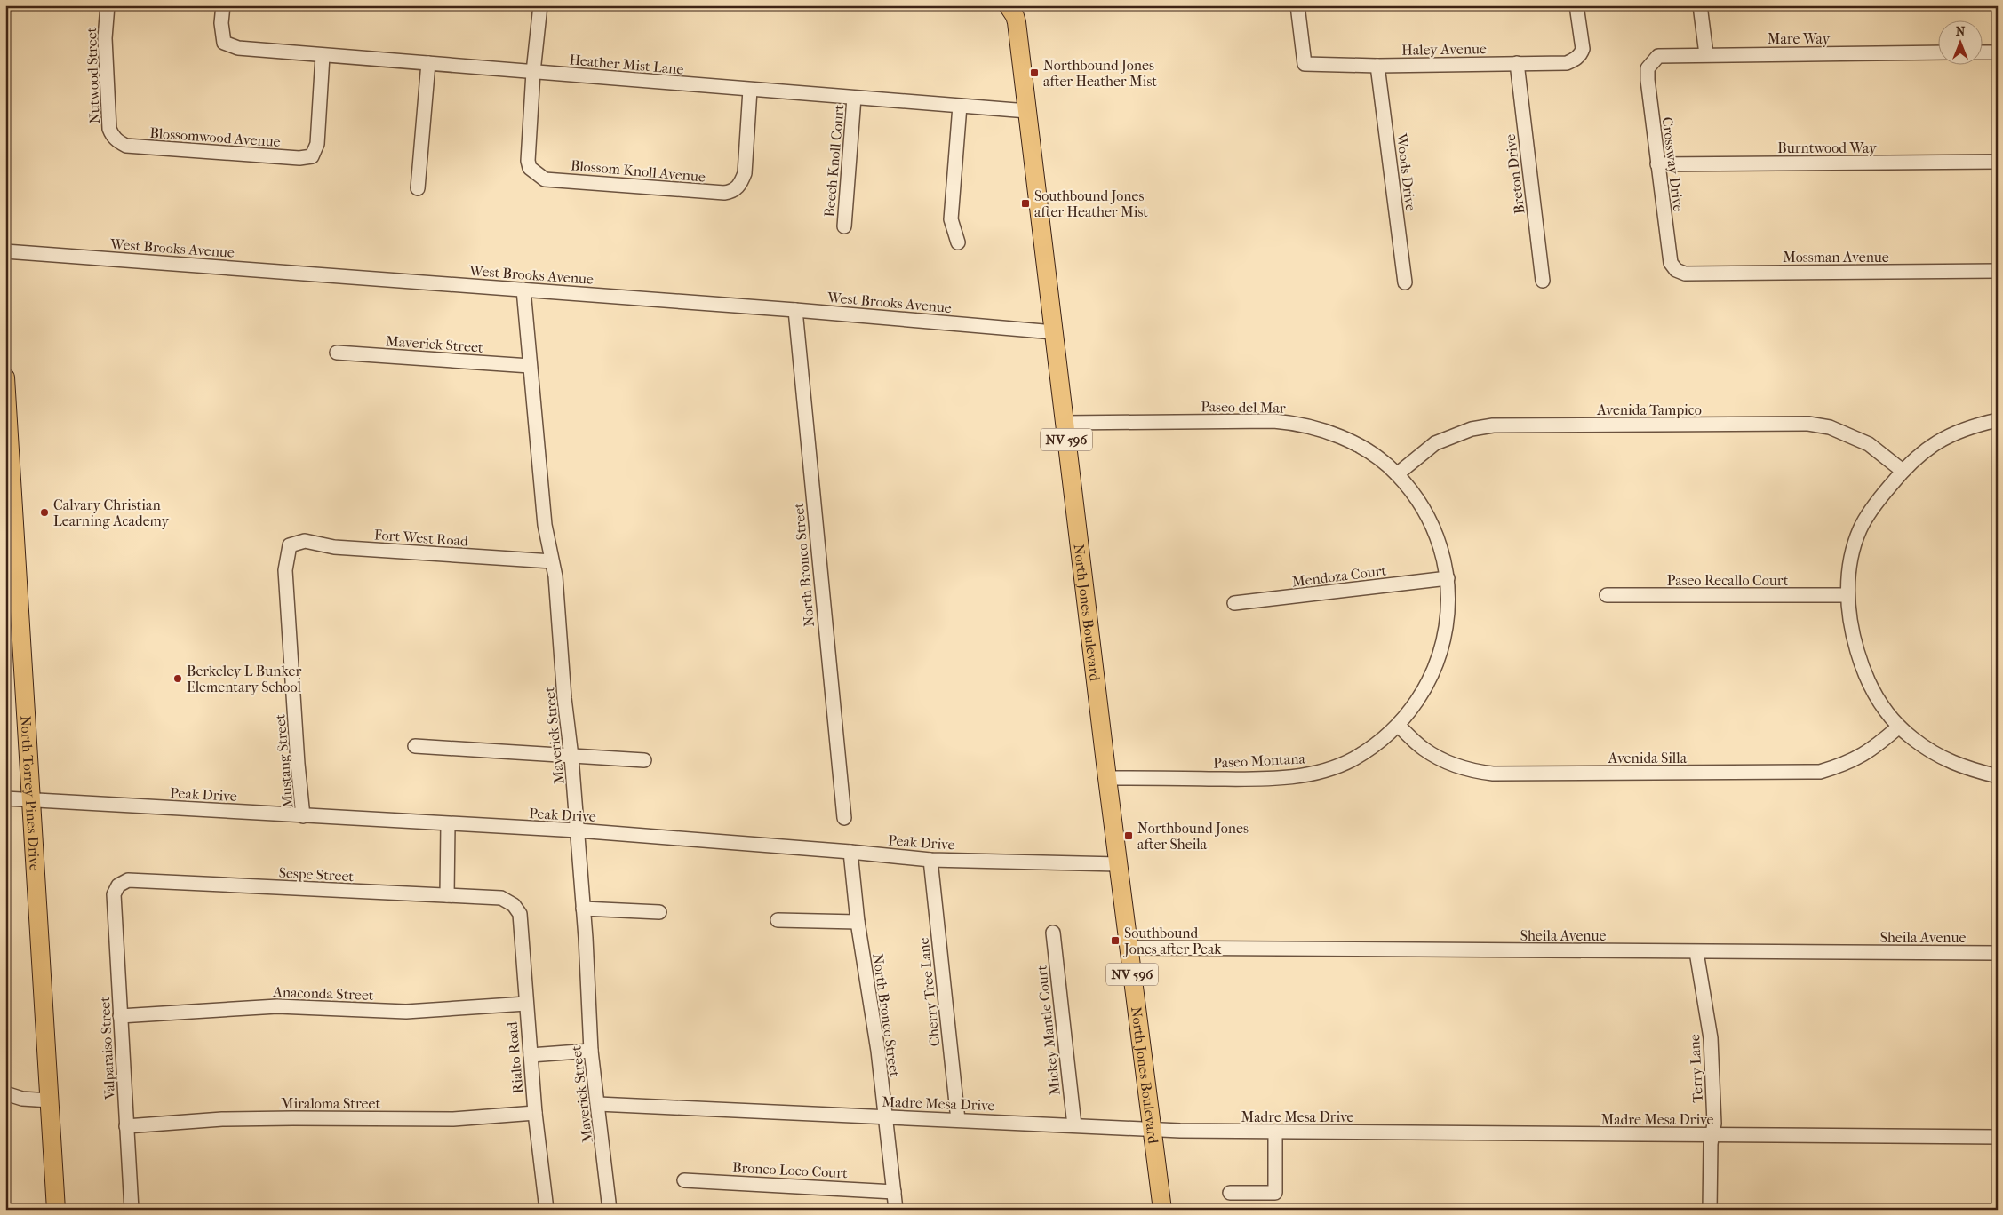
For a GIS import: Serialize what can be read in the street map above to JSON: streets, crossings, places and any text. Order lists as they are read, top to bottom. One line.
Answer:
{"streets":{"main road":["NV 596","North Jones Boulevard","North Torrey Pines Drive"],"street":["Mare Way","Haley Avenue","Heather Mist Lane","Nutwood Street","Blossomwood Avenue","Burntwood Way","Beech Knoll Court","Crossway Drive","Blossom Knoll Avenue","Woods Drive","Breton Drive","West Brooks Avenue","Mossman Avenue","Maverick Street","Paseo del Mar","Avenida Tampico","Fort West Road","North Bronco Street","Mendoza Court","Paseo Recallo Court","Avenida Silla","Paseo Montana","Mustang Street","Peak Drive","Sespe Street","Sheila Avenue","Cherry Tree Lane","Anaconda Street","Mickey Mantle Court","Valparaiso Street","Rialto Road","Terry Lane","Miraloma Street","Madre Mesa Drive","Bronco Loco Court"]},"crossings":[["Mare Way","Crossway Drive"],["Haley Avenue","Woods Drive"],["Haley Avenue","Breton Drive"],["Heather Mist Lane","Blossomwood Avenue"],["Heather Mist Lane","Beech Knoll Court"],["Heather Mist Lane","Blossom Knoll Avenue"],["Heather Mist Lane","North Jones Boulevard"],["Nutwood Street","Blossomwood Avenue"],["Burntwood Way","Crossway Drive"],["Crossway Drive","Mossman Avenue"],["West Brooks Avenue","Maverick Street"],["West Brooks Avenue","North Bronco Street"],["West Brooks Avenue","North Jones Boulevard"],["Maverick Street","Fort West Road"],["Maverick Street","Peak Drive"],["Maverick Street","Madre Mesa Drive"],["Paseo del Mar","Avenida Tampico"],["Paseo del Mar","Mendoza Court"],["Paseo del Mar","North Jones Boulevard"],["Paseo del Mar","Paseo Montana"],["Fort West Road","Mustang Street"],["North Bronco Street","Peak Drive"],["North Bronco Street","Madre Mesa Drive"],["North Bronco Street","Bronco Loco Court"],["Mendoza Court","Paseo Montana"],["North Jones Boulevard","Paseo Montana"],["North Jones Boulevard","Peak Drive"],["North Jones Boulevard","Sheila Avenue"],["North Jones Boulevard","Madre Mesa Drive"],["Avenida Silla","Paseo Montana"],["Mustang Street","Peak Drive"],["North Torrey Pines Drive","Peak Drive"],["Peak Drive","Cherry Tree Lane"],["Sespe Street","Valparaiso Street"],["Sespe Street","Rialto Road"],["Sheila Avenue","Terry Lane"],["Cherry Tree Lane","Madre Mesa Drive"],["Anaconda Street","Valparaiso Street"],["Anaconda Street","Rialto Road"],["Mickey Mantle Court","Madre Mesa Drive"],["Valparaiso Street","Miraloma Street"],["Rialto Road","Miraloma Street"],["Terry Lane","Madre Mesa Drive"]],"places":{"transit":["Northbound Jones after Heather Mist","Southbound Jones after Heather Mist","Northbound Jones after Sheila","Southbound Jones after Peak"],"other":["Calvary Christian Learning Academy","Berkeley L Bunker Elementary School"]},"north":"top"}
